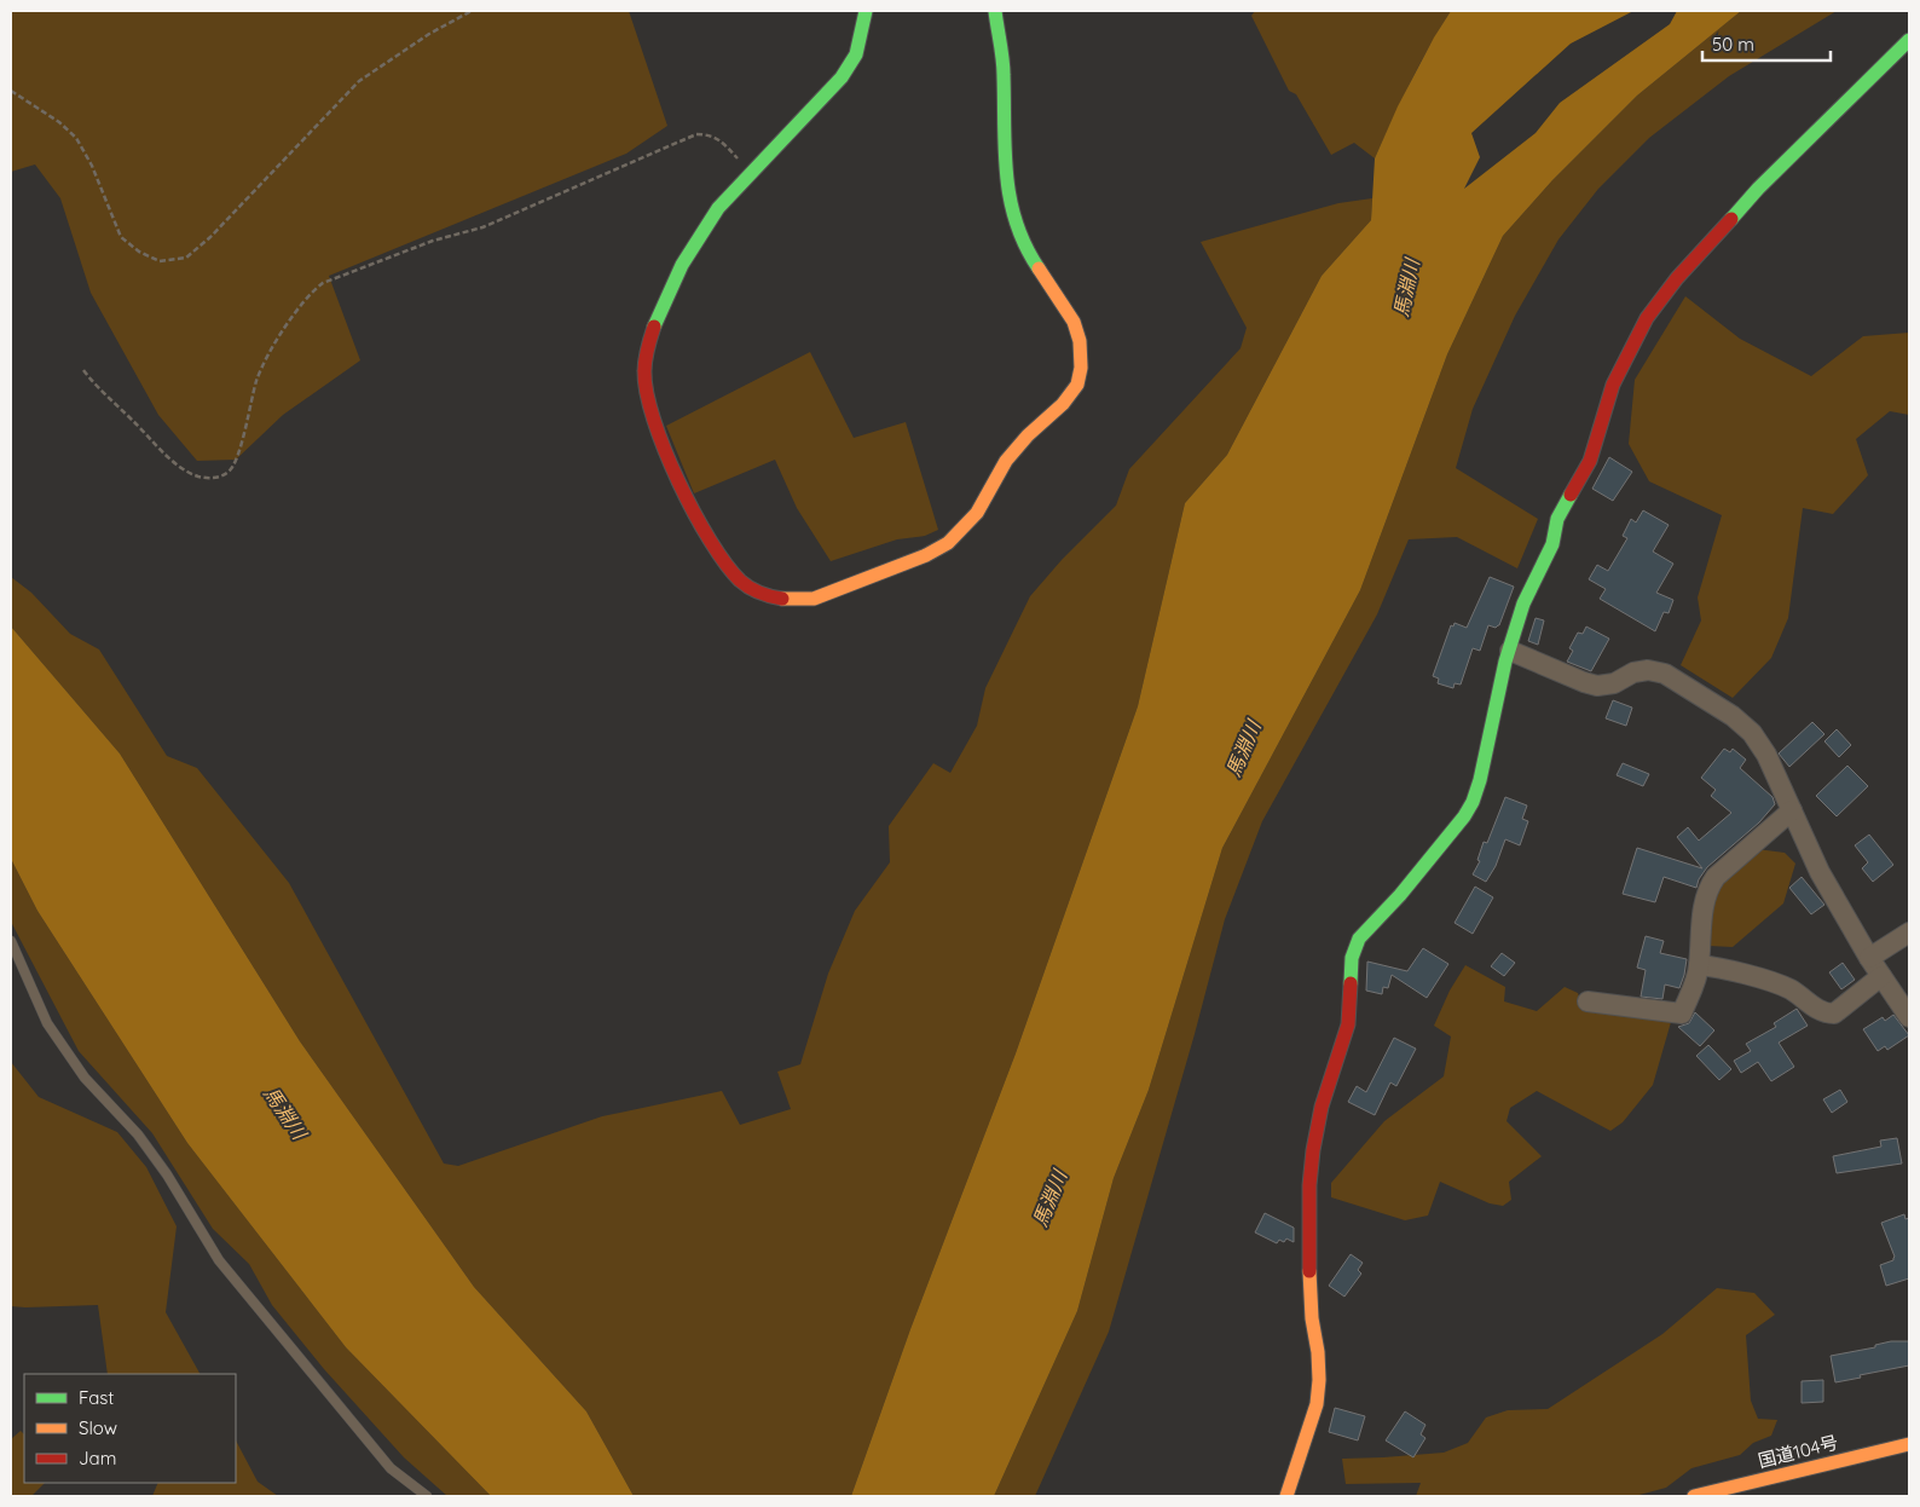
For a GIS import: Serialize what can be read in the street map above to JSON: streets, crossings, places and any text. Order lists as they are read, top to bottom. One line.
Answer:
{"streets":{"main road":["国道104号"]},"water":["馬淵川"],"legend":["Fast","Slow","Jam"],"scale_bar":"50 m"}
